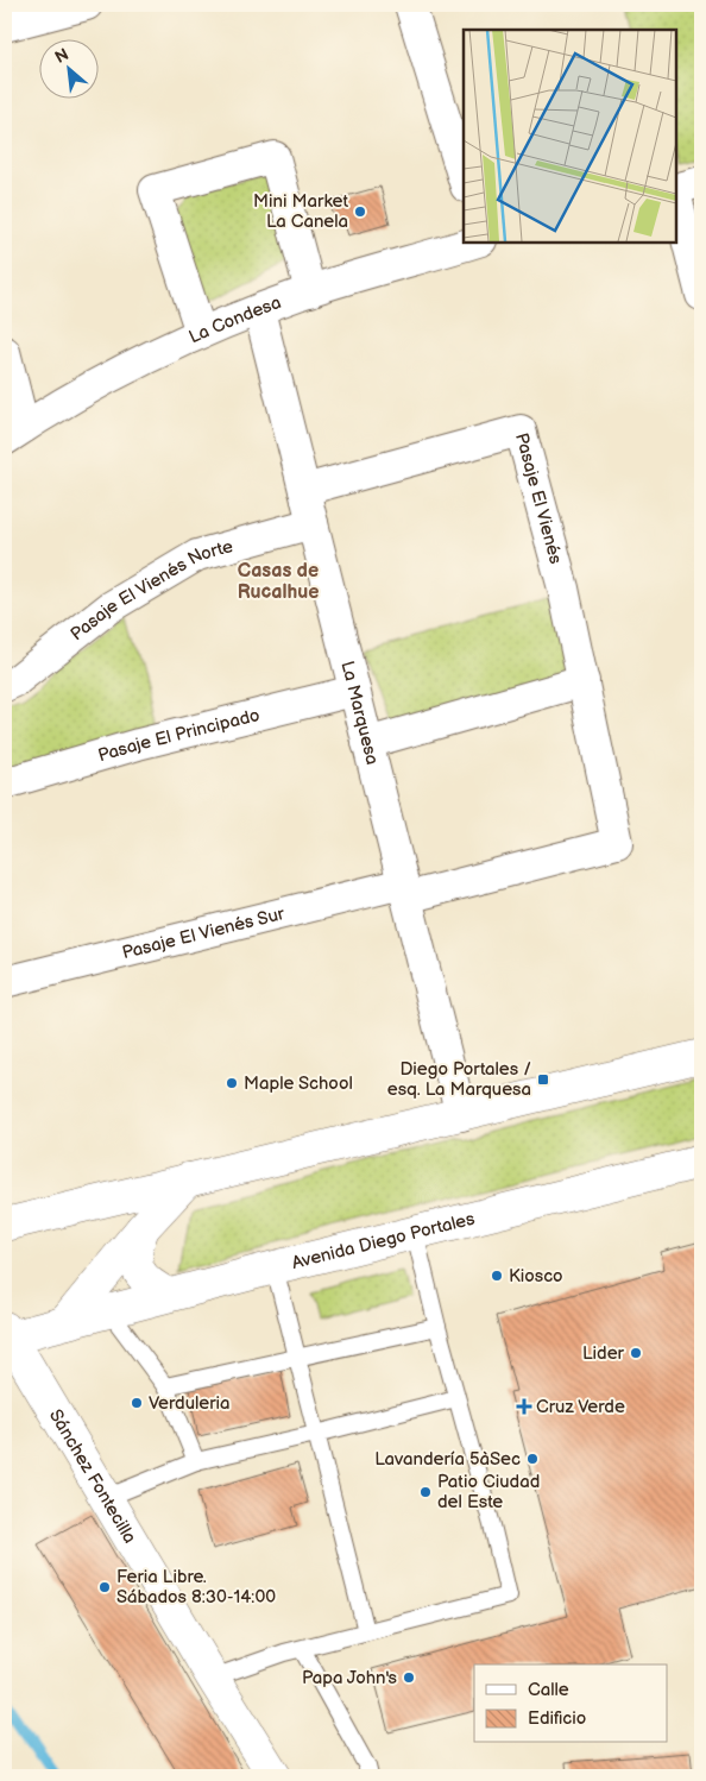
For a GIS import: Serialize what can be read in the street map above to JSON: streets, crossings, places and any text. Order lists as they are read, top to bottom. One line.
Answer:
{"streets":{"street":["La Condesa","Pasaje El Vienés","Pasaje El Vienés Norte","La Marquesa","Pasaje El Principado","Pasaje El Vienés Sur","Avenida Diego Portales","Sánchez Fontecilla"]},"crossings":[["La Condesa","La Marquesa"],["Pasaje El Vienés","La Marquesa"],["Pasaje El Vienés","Pasaje El Vienés Sur"],["Pasaje El Vienés Norte","La Marquesa"],["La Marquesa","Pasaje El Principado"],["La Marquesa","Pasaje El Vienés Sur"],["Avenida Diego Portales","Sánchez Fontecilla"]],"districts":["Casas de Rucalhue"],"places":{"other":["Mini Market La Canela","Maple School","Kiosco","Lider","Verduleria","Lavandería 5àSec","Patio Ciudad del Este","Feria Libre. Sábados 8:30-14:00","Papa John's"],"transit":["Diego Portales / esq. La Marquesa"],"health":["Cruz Verde"]},"legend":["Calle","Edificio"],"north":"top left"}
